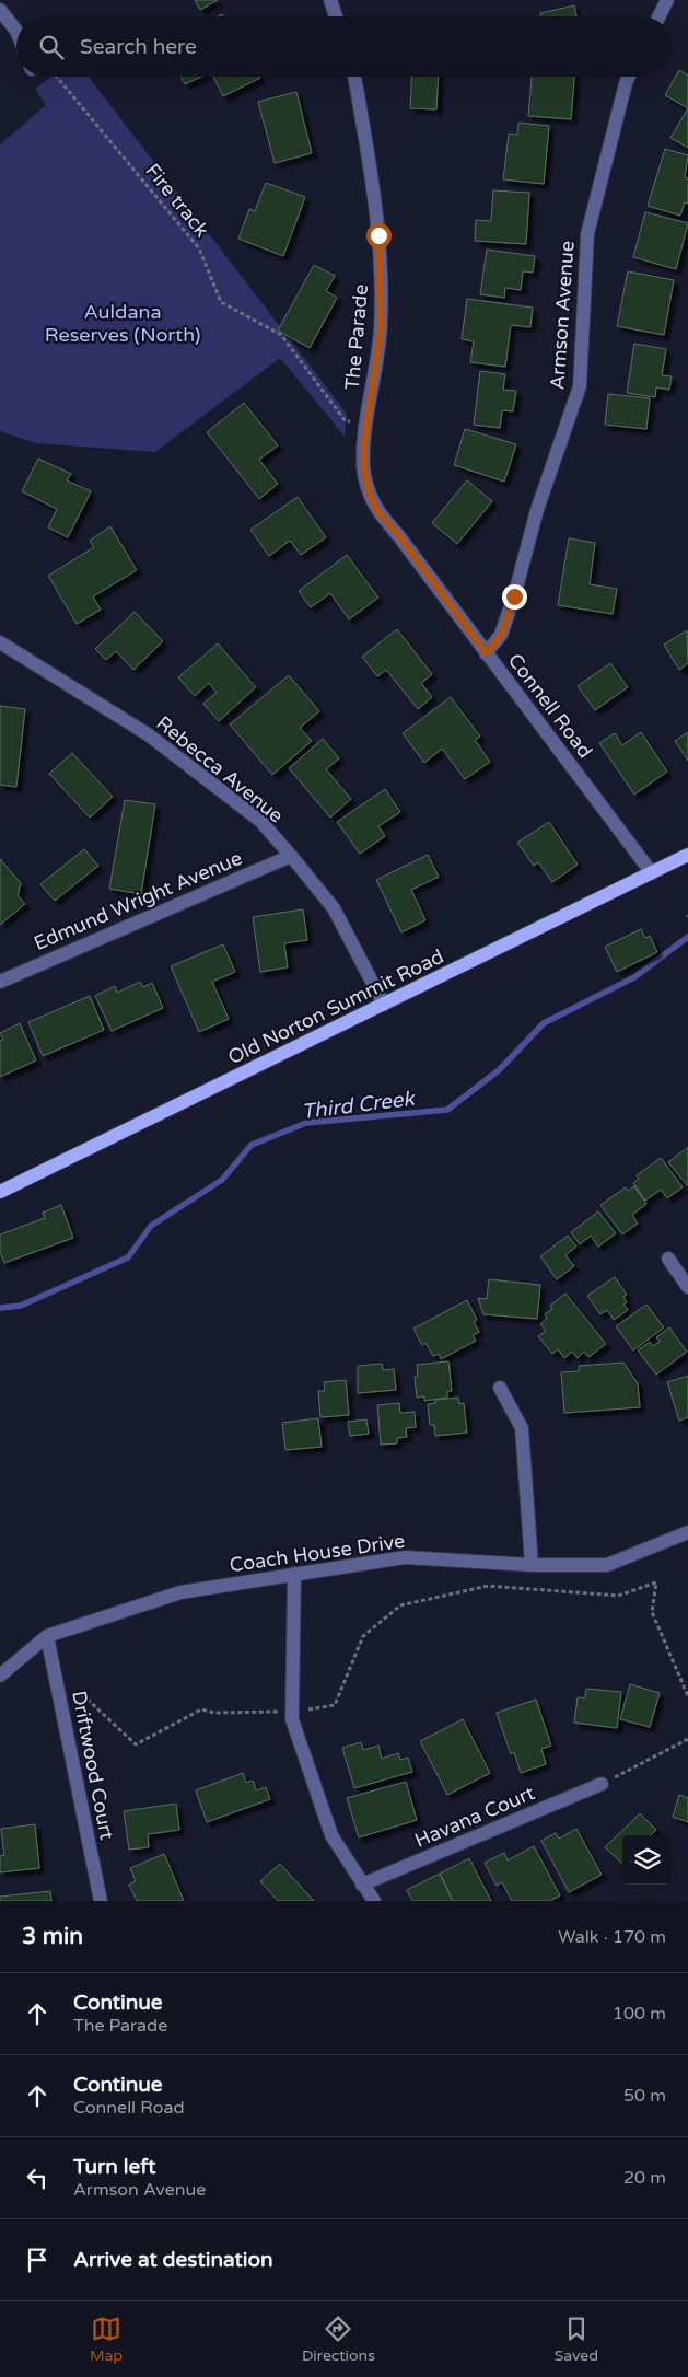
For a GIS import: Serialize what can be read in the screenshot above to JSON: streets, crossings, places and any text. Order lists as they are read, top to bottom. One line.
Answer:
{"streets":{"main road":["Old Norton Summit Road"],"street":["Armson Avenue","The Parade","Connell Road","Rebecca Avenue","Edmund Wright Avenue","Coach House Drive","Driftwood Court","Havana Court"],"path":["Fire track"]},"crossings":[["Fire track","The Parade"],["Armson Avenue","Connell Road"],["The Parade","Connell Road"],["Connell Road","Old Norton Summit Road"],["Rebecca Avenue","Edmund Wright Avenue"],["Rebecca Avenue","Old Norton Summit Road"],["Coach House Drive","Driftwood Court"]],"water":["Third Creek"],"parks":["Auldana Reserves (North)"],"page":{"search":"Search here","heading":["3 min","Walk · 170 m"],"list":[["Continue","The Parade","100 m"],["Continue","Connell Road","50 m"],["Turn left","Armson Avenue","20 m"],"Arrive at destination"],"nav":["Map","Directions","Saved"]}}
